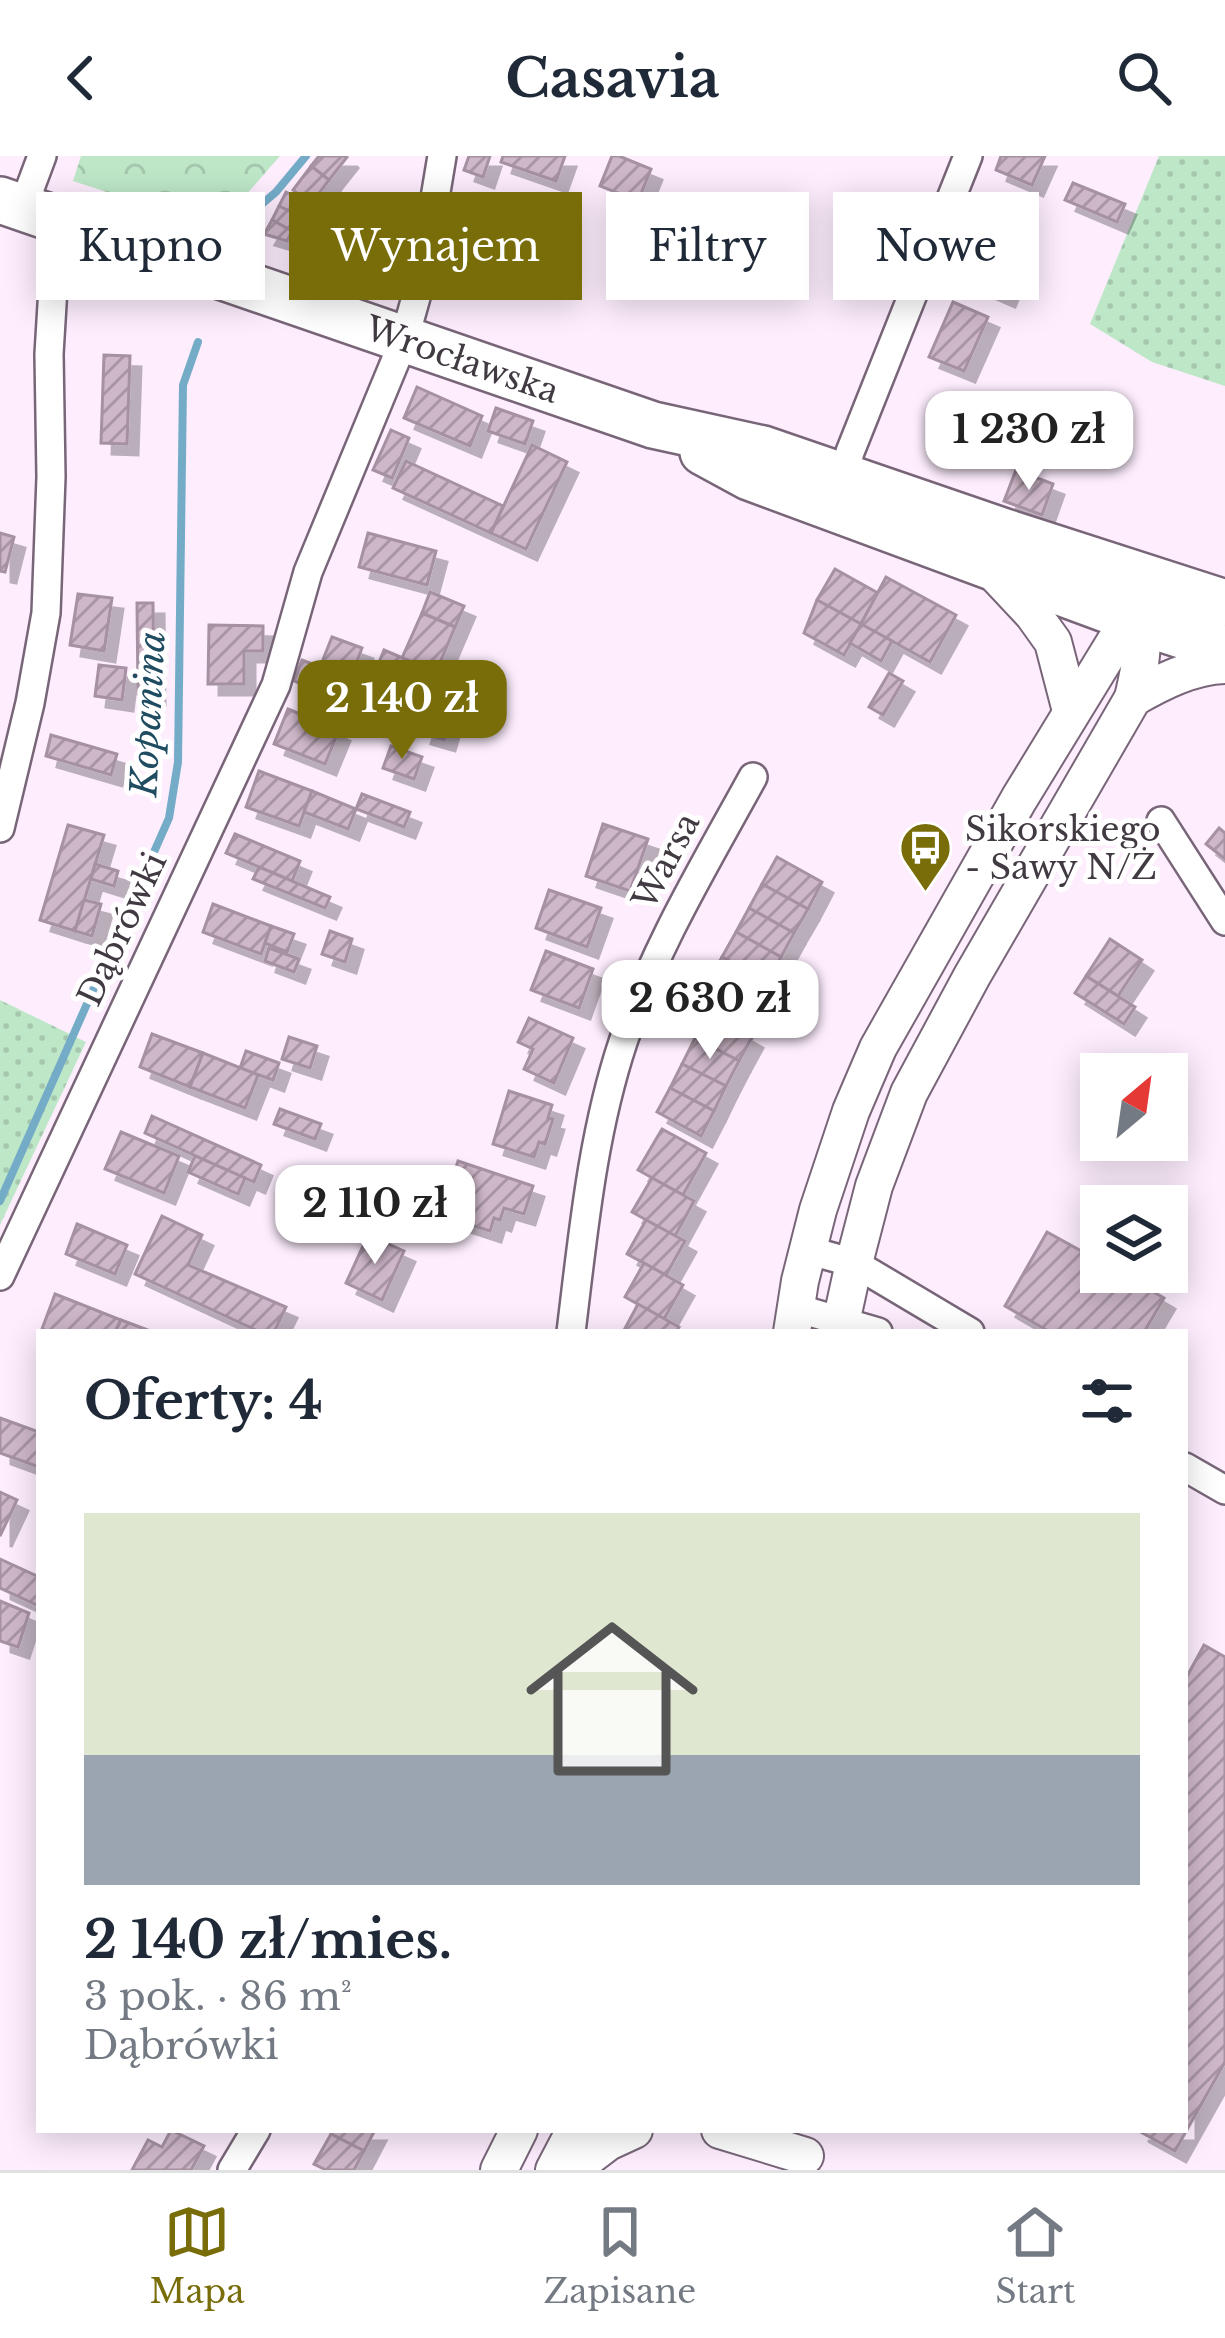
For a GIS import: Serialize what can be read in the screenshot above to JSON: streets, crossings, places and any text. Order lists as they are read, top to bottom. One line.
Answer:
{"streets":{"main road":["Wrocławska"],"street":["Warsa","Dąbrówki"]},"crossings":[["Wrocławska","Dąbrówki"]],"water":["Kopanina"],"places":{"bus stop":["Sikorskiego - Sawy N/Ż"]},"north":"top right","page":{"header":"Casavia","chip":["Kupno","Wynajem","Filtry","Nowe"],"price":["1 230 zł","2 140 zł","2 630 zł","2 110 zł"],"heading":"Oferty: 4","list":[{"name":"2 140 zł/mies.","note":"3 pok. · 86 m² · Dąbrówki"}],"tabs":["Mapa","Zapisane","Start"]}}
